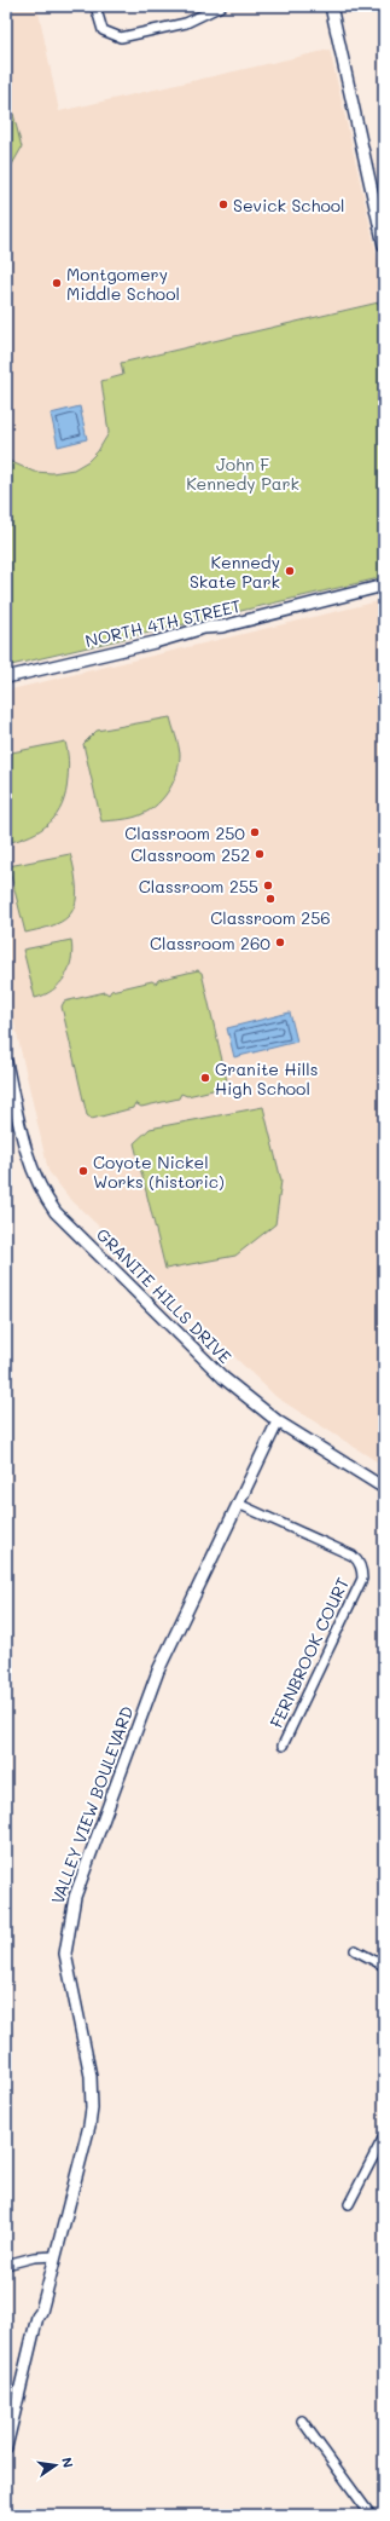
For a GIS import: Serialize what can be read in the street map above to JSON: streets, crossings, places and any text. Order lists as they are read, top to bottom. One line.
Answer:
{"streets":{"street":["NORTH 4TH STREET","GRANITE HILLS DRIVE","FERNBROOK COURT","VALLEY VIEW BOULEVARD"]},"crossings":[["GRANITE HILLS DRIVE","VALLEY VIEW BOULEVARD"],["FERNBROOK COURT","VALLEY VIEW BOULEVARD"]],"parks":["John F Kennedy Park"],"places":["Sevick School","Montgomery Middle School","Kennedy Skate Park","Classroom 250","Classroom 252","Classroom 255","Classroom 256","Classroom 260","Granite Hills High School","Coyote Nickel Works (historic)"],"north":"right"}
